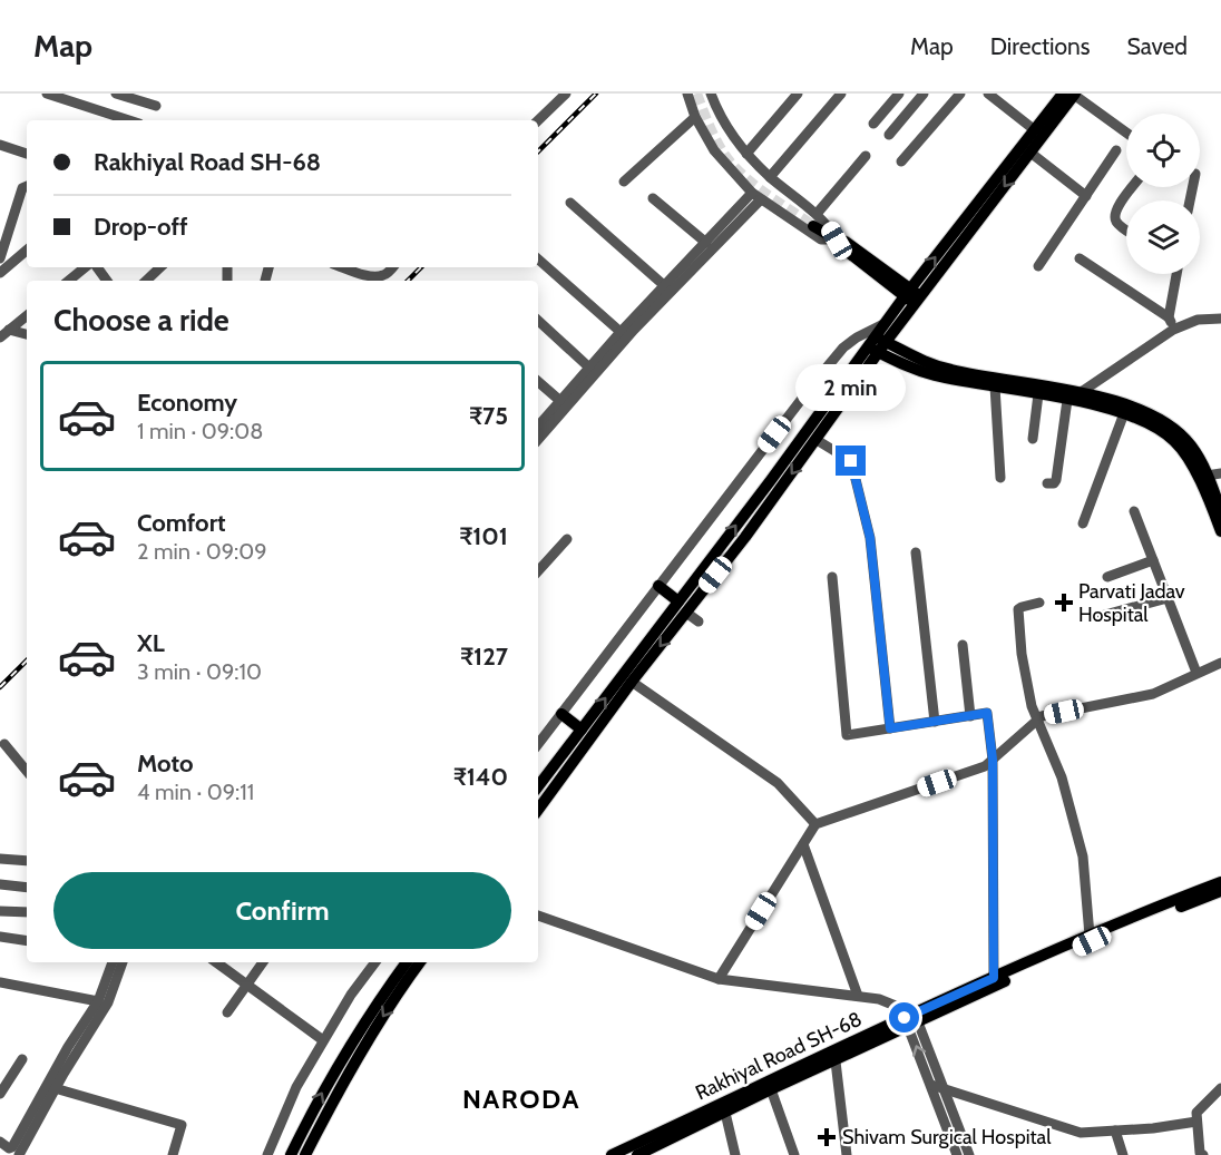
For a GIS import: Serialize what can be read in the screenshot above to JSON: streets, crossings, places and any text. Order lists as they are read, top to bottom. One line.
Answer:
{"streets":{"main road":["Rakhiyal Road SH-68"]},"districts":["NARODA"],"places":{"health":["Parvati Jadav Hospital","Shivam Surgical Hospital"]},"page":{"header":"Map","nav":["Map","Directions","Saved"],"banner":["Rakhiyal Road SH-68","Drop-off"],"heading":"Choose a ride","list":[{"name":"Economy","note":"1 min · 09:08","value":"₹75"},{"name":"Comfort","note":"2 min · 09:09","value":"₹101"},{"name":"XL","note":"3 min · 09:10","value":"₹127"},{"name":"Moto","note":"4 min · 09:11","value":"₹140"}],"bubble":"2 min","buttons":"Confirm"}}
